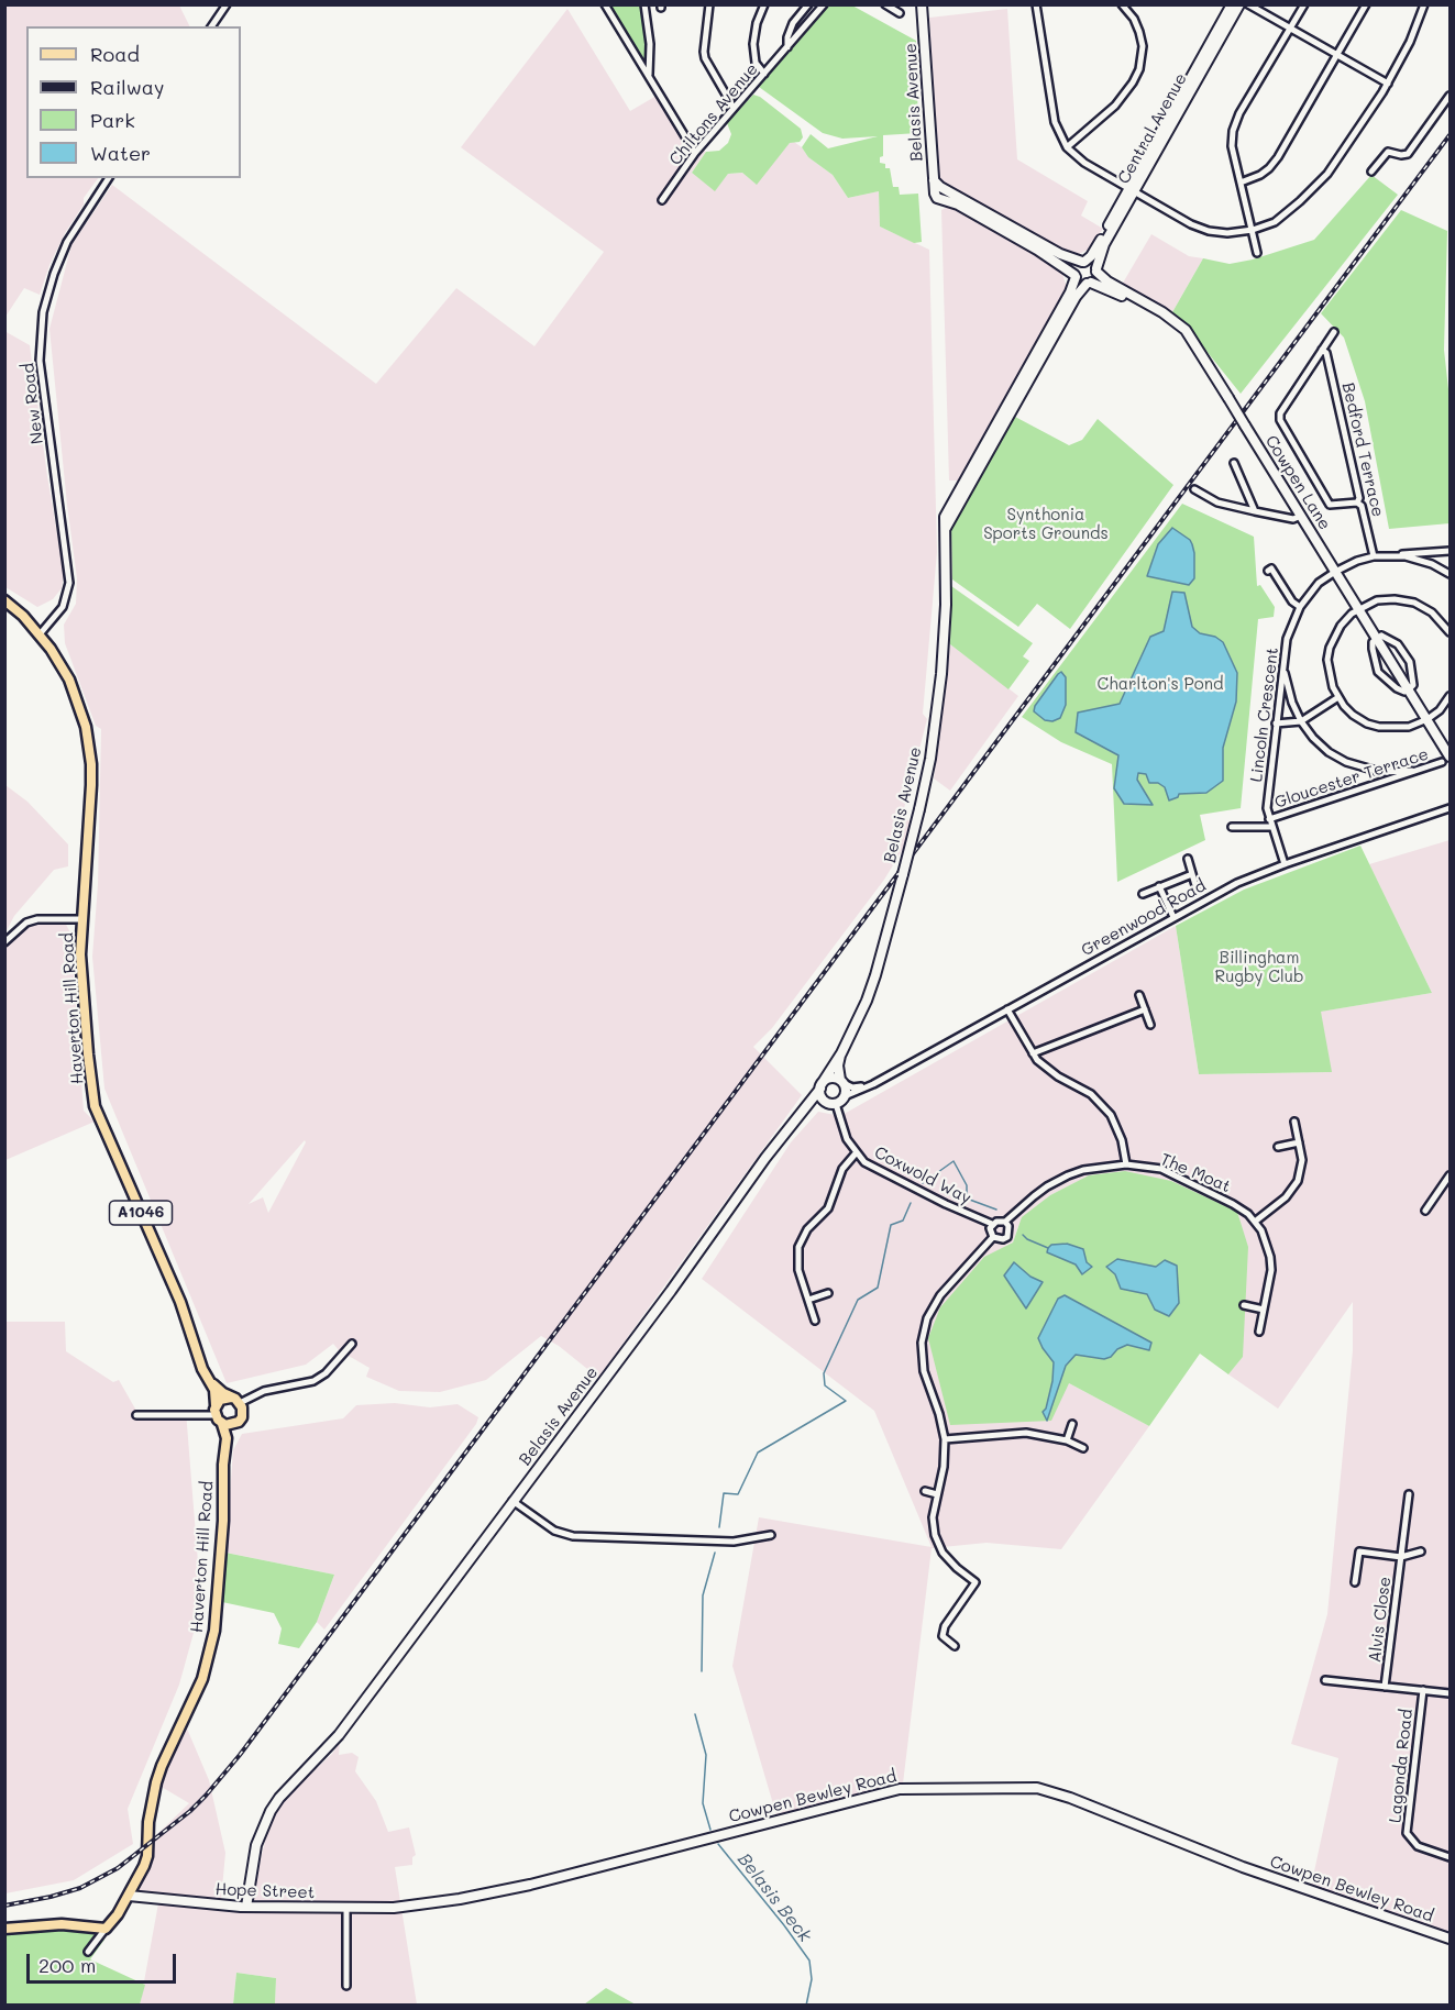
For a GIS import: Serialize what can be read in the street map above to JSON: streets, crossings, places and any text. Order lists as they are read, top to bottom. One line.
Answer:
{"streets":{"main road":["Belasis Avenue","Central Avenue","Cowpen Lane","Haverton Hill Road","A1046","Cowpen Bewley Road","Hope Street"],"street":["Chiltons Avenue","New Road","Bedford Terrace","Lincoln Crescent","Gloucester Terrace","Greenwood Road","The Moat","Coxwold Way","Alvis Close","Lagonda Road"]},"crossings":[["Belasis Avenue","Central Avenue"],["Belasis Avenue","Cowpen Lane"],["Belasis Avenue","Greenwood Road"],["Belasis Avenue","Coxwold Way"],["Belasis Avenue","Hope Street"],["Central Avenue","Cowpen Lane"],["New Road","Haverton Hill Road"],["Bedford Terrace","Lincoln Crescent"],["Cowpen Lane","Lincoln Crescent"],["Lincoln Crescent","Gloucester Terrace"],["Lincoln Crescent","Greenwood Road"],["Greenwood Road","Coxwold Way"],["Haverton Hill Road","A1046"],["Haverton Hill Road","Hope Street"],["The Moat","Coxwold Way"],["A1046","Hope Street"],["Cowpen Bewley Road","Hope Street"]],"water":["Belasis Beck"],"parks":["Synthonia Sports Grounds","Charlton's Pond","Billingham Rugby Club"],"legend":["Road","Railway","Park","Water"],"scale_bar":"200 m"}
